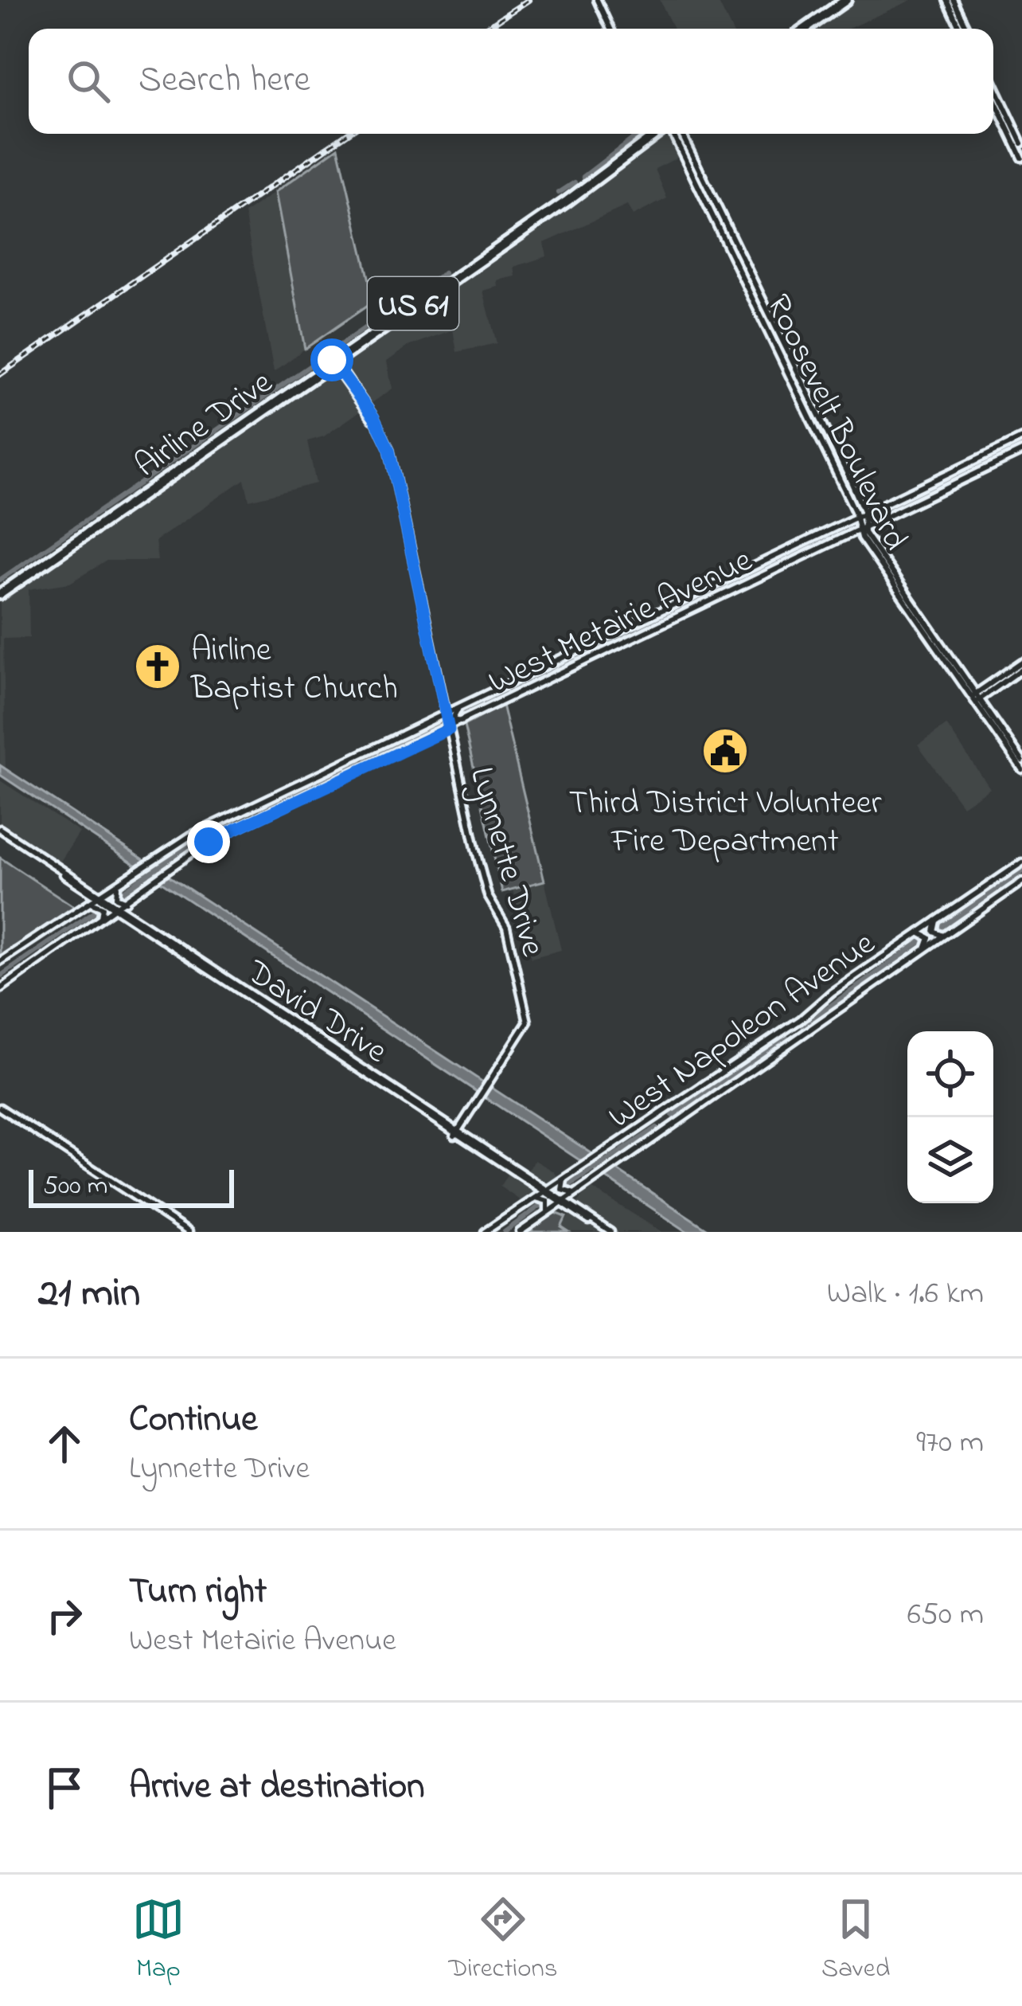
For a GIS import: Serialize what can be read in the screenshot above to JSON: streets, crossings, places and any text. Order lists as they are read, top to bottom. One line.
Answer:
{"streets":{"highway":["US 61","Airline Drive"],"main road":["Roosevelt Boulevard","West Metairie Avenue","Lynnette Drive","David Drive","West Napoleon Avenue"]},"crossings":[["Roosevelt Boulevard","West Metairie Avenue"],["Airline Drive","Lynnette Drive"],["West Metairie Avenue","Lynnette Drive"],["West Metairie Avenue","David Drive"],["Lynnette Drive","David Drive"],["David Drive","West Napoleon Avenue"]],"places":{"church":["Airline Baptist Church"],"public building":["Third District Volunteer Fire Department"]},"scale_bar":"500 m","page":{"search":"Search here","scale":"500 m","heading":["21 min","Walk · 1.6 km"],"list":[["Continue","Lynnette Drive","970 m"],["Turn right","West Metairie Avenue","650 m"],"Arrive at destination"],"nav":["Map","Directions","Saved"]}}
